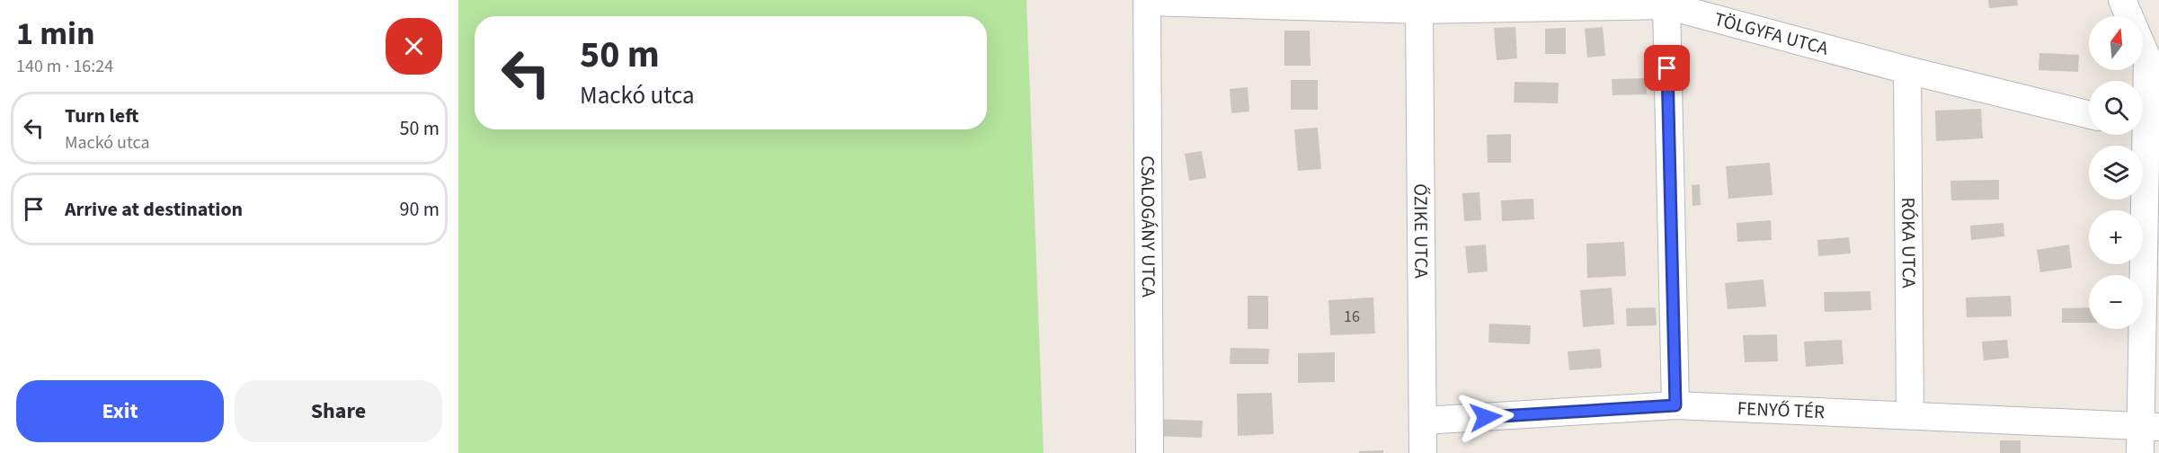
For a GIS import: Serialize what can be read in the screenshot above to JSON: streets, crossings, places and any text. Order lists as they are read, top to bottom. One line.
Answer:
{"streets":{"street":["TÖLGYFA UTCA","CSALOGÁNY UTCA","ŐZIKE UTCA","RÓKA UTCA","FENYŐ TÉR"]},"crossings":[["TÖLGYFA UTCA","CSALOGÁNY UTCA"],["TÖLGYFA UTCA","ŐZIKE UTCA"],["TÖLGYFA UTCA","RÓKA UTCA"],["ŐZIKE UTCA","FENYŐ TÉR"],["RÓKA UTCA","FENYŐ TÉR"]],"house_numbers":["16"],"north":"top","page":{"heading":["1 min","140 m · 16:24"],"map_buttons":["+","−"],"turn":["50 m","Mackó utca"],"list":[{"name":"Turn left","note":"Mackó utca","value":"50 m"},{"name":"Arrive at destination","value":"90 m"}],"buttons":["Exit","Share"]}}
